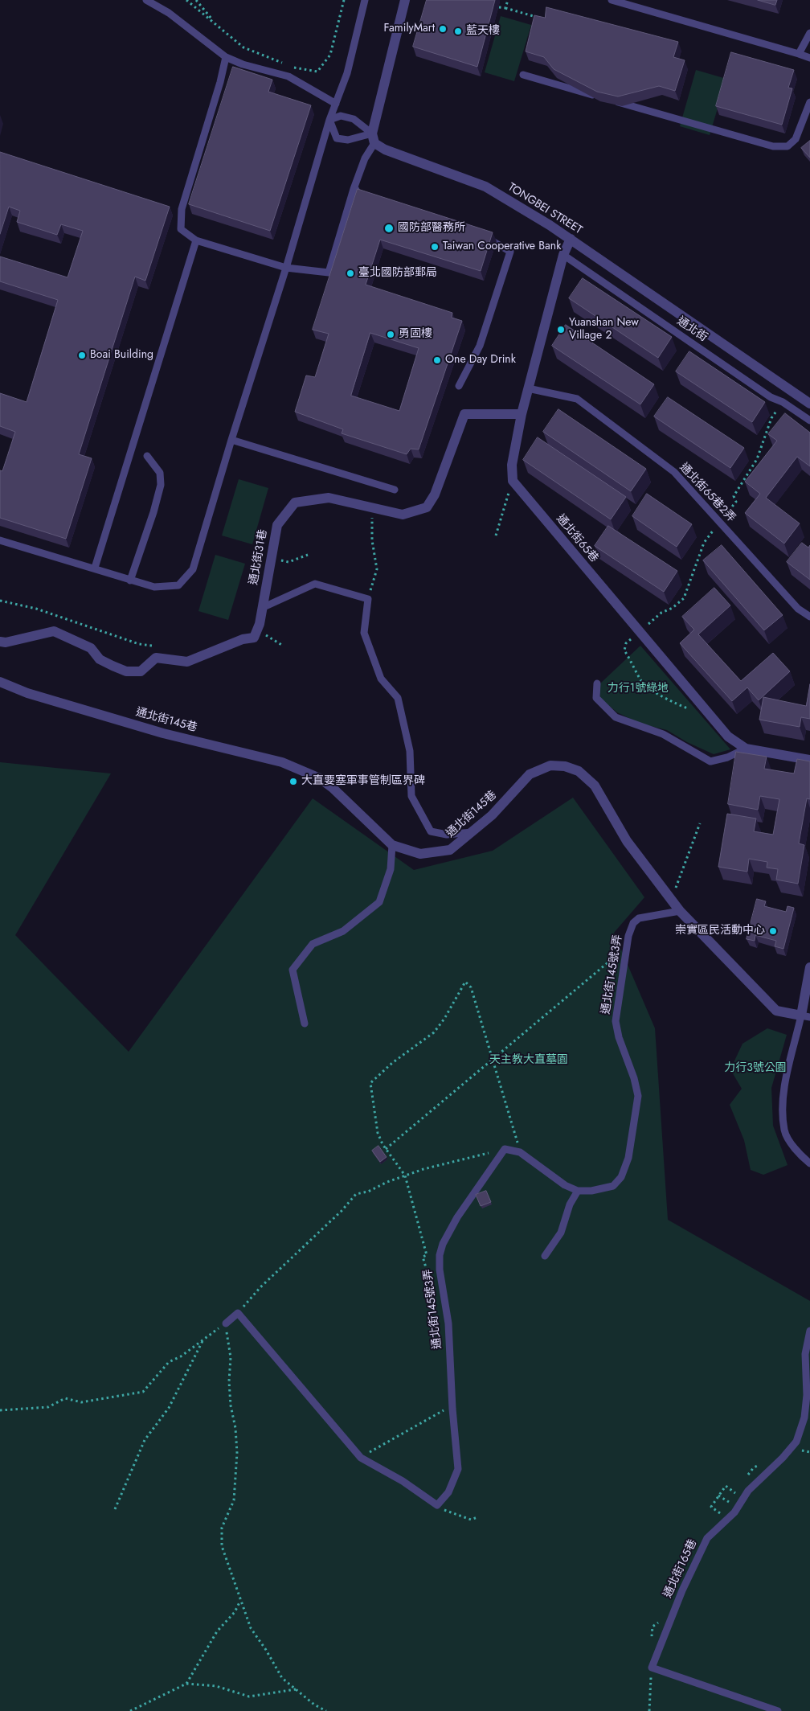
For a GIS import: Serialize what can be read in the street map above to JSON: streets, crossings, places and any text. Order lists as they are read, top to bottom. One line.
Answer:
{"streets":{"street":["TONGBEI STREET","通北街65巷","通北街31巷","通北街145巷"],"lane":["通北街","通北街65巷2弄","通北街145號3弄","通北街165巷"]},"crossings":[["通北街145巷","通北街145號3弄"]],"parks":["力行1號綠地","天主教大直墓園","力行3號公園"],"places":["FamilyMart","藍天樓","國防部醫務所","Taiwan Cooperative Bank","臺北國防部郵局","Yuanshan New Village 2","勇固樓","Boai Building","One Day Drink","大直要塞軍事管制區界碑","崇實區民活動中心"]}
